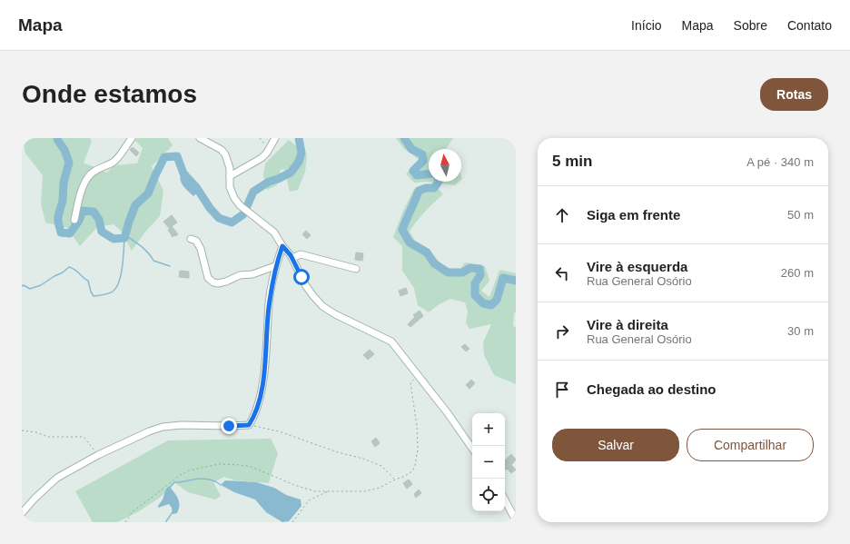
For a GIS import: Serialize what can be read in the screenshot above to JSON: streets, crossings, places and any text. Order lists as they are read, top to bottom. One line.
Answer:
{"north":"top","page":{"header":"Mapa","nav":["Início","Mapa","Sobre","Contato"],"buttons":["Rotas",["Salvar","Compartilhar"]],"title":"Onde estamos","heading":["5 min","A pé · 340 m"],"list":[["Siga em frente","50 m"],["Vire à esquerda","Rua General Osório","260 m"],["Vire à direita","Rua General Osório","30 m"],"Chegada ao destino"],"map_buttons":["+","−"]}}
